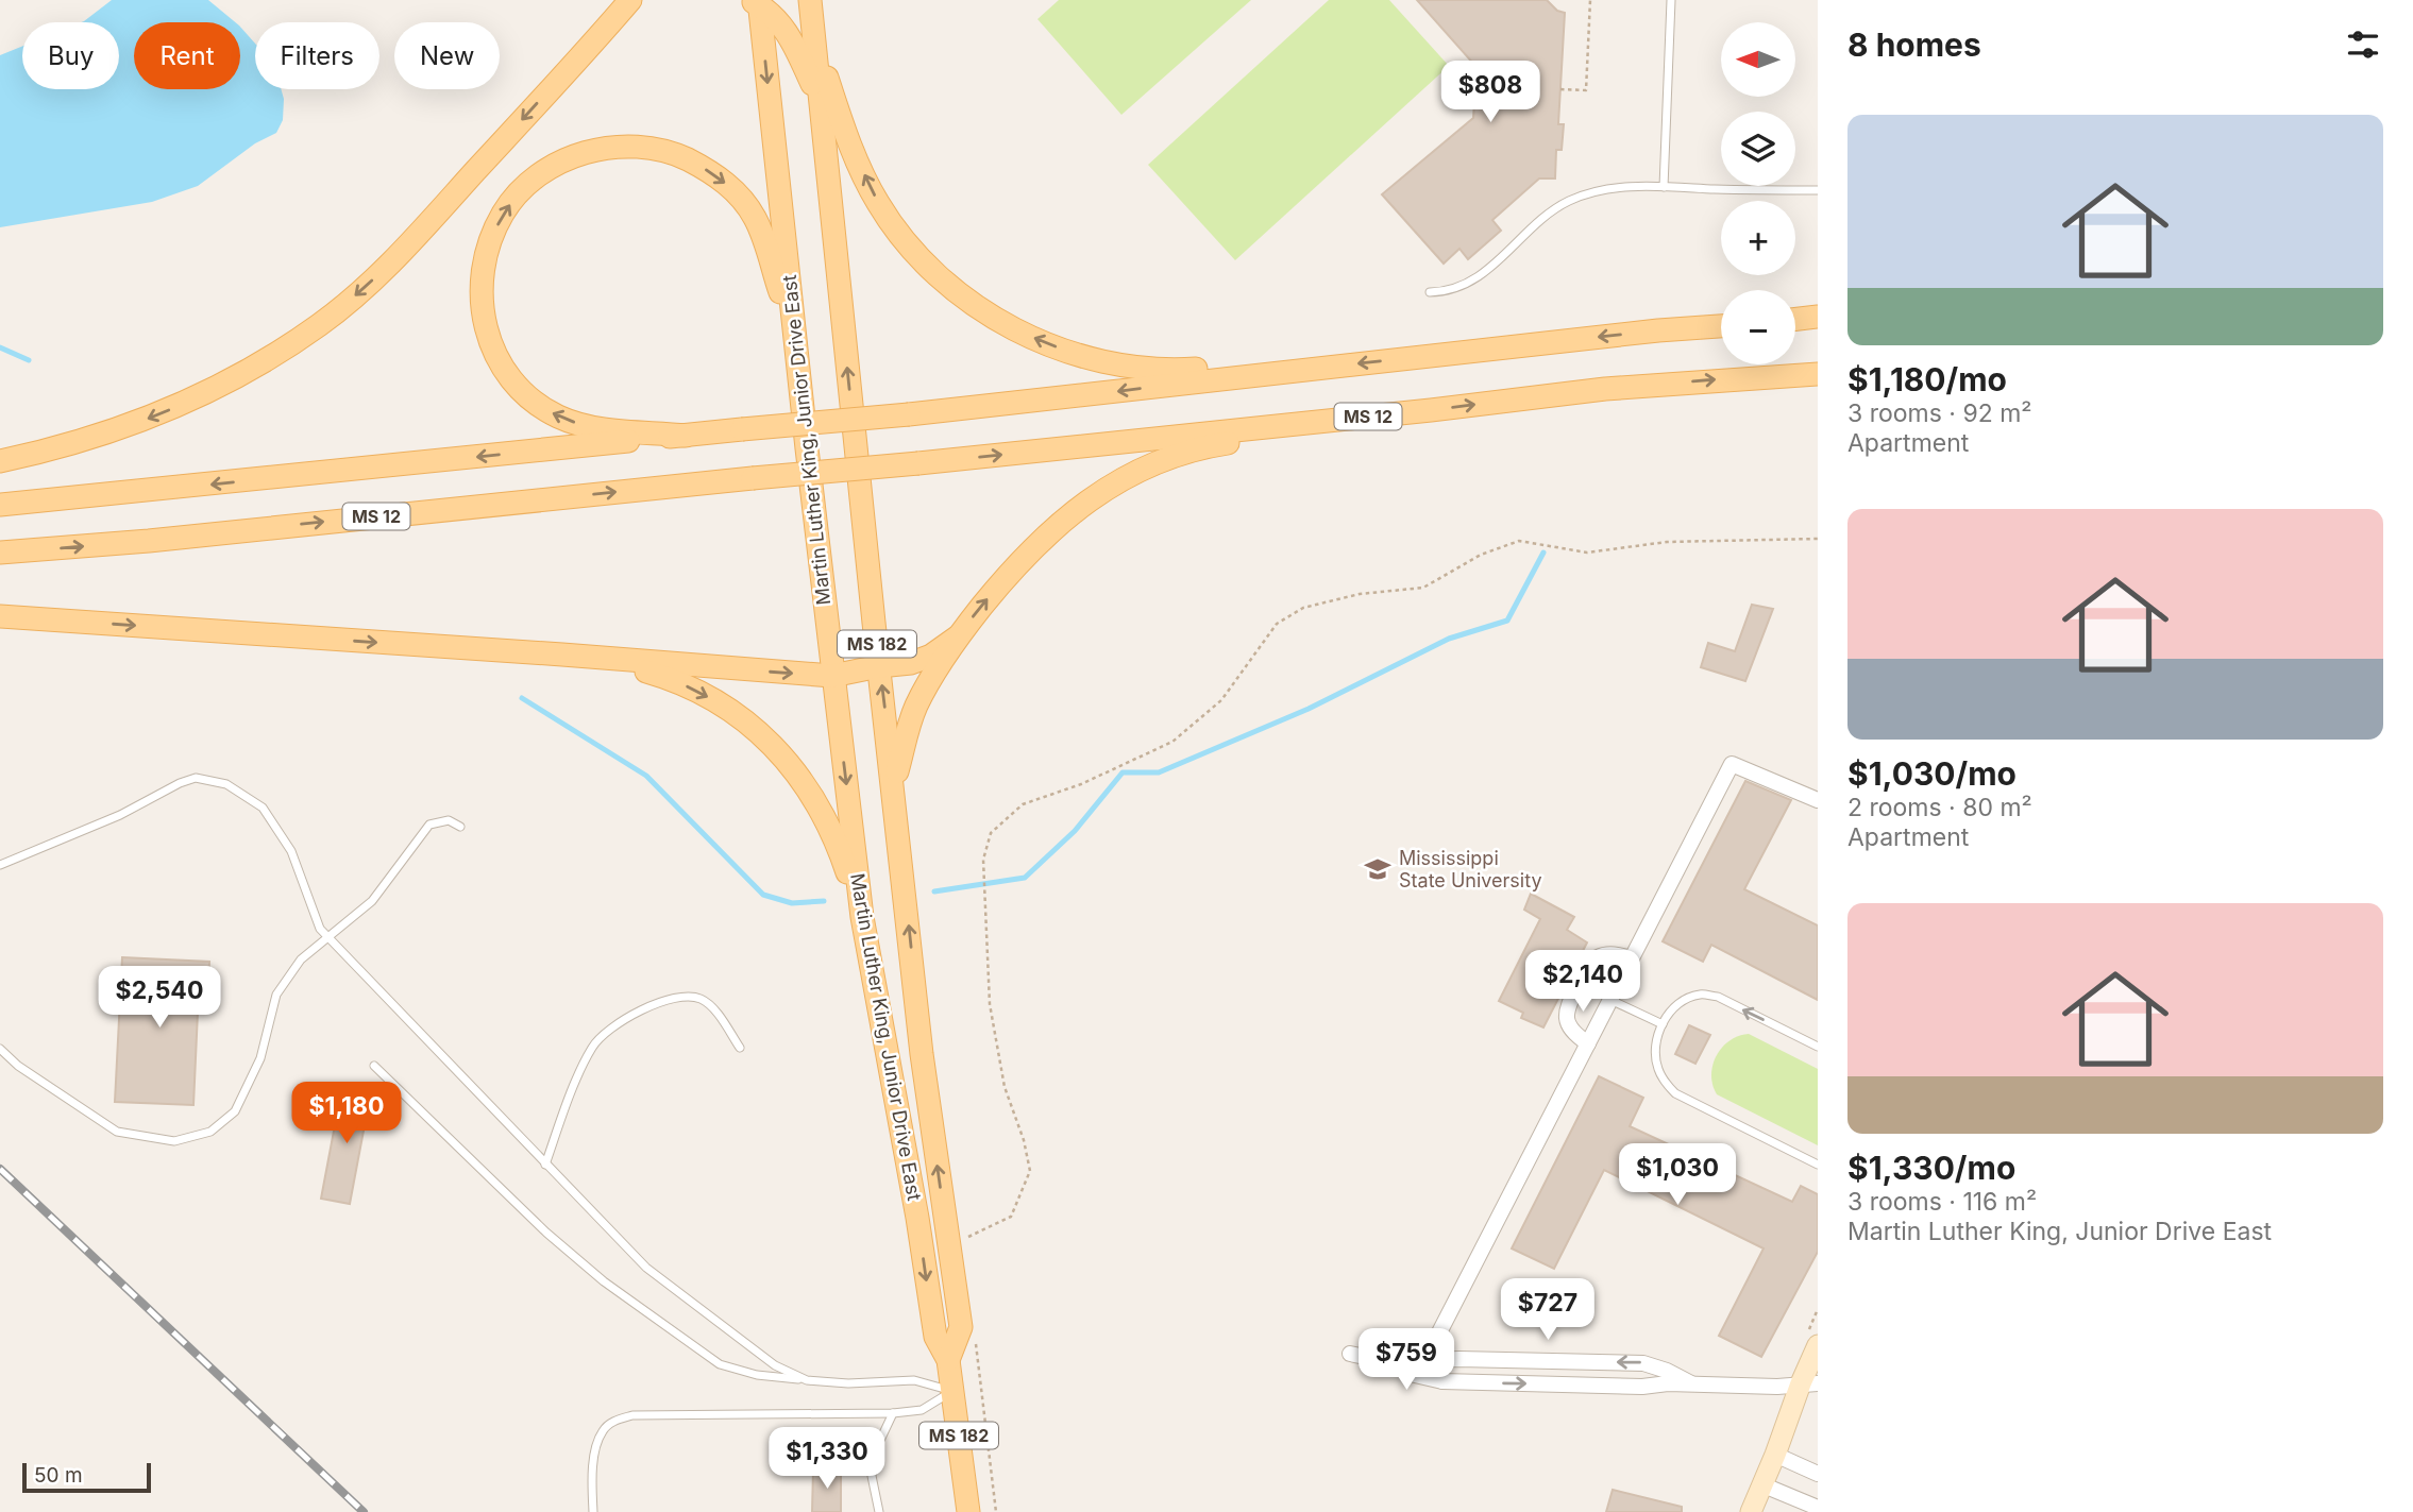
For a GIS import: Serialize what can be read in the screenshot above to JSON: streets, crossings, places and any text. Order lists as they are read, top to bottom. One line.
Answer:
{"streets":{"main road":["MS 12","Martin Luther King, Junior Drive East","MS 182"]},"places":{"school or university":["Mississippi State University"]},"scale_bar":"50 m","north":"left","page":{"heading":"8 homes","map_buttons":["+","−"],"chip":["Buy","Rent","Filters","New"],"price":["$808","$2,140","$2,540","$1,180","$1,030","$727","$759","$1,330"],"list":[{"name":"$1,180/mo","note":"3 rooms · 92 m² · Apartment"},{"name":"$1,030/mo","note":"2 rooms · 80 m² · Apartment"},{"name":"$1,330/mo","note":"3 rooms · 116 m² · Martin Luther King, Junior Drive East"}],"scale":"50 m"}}
